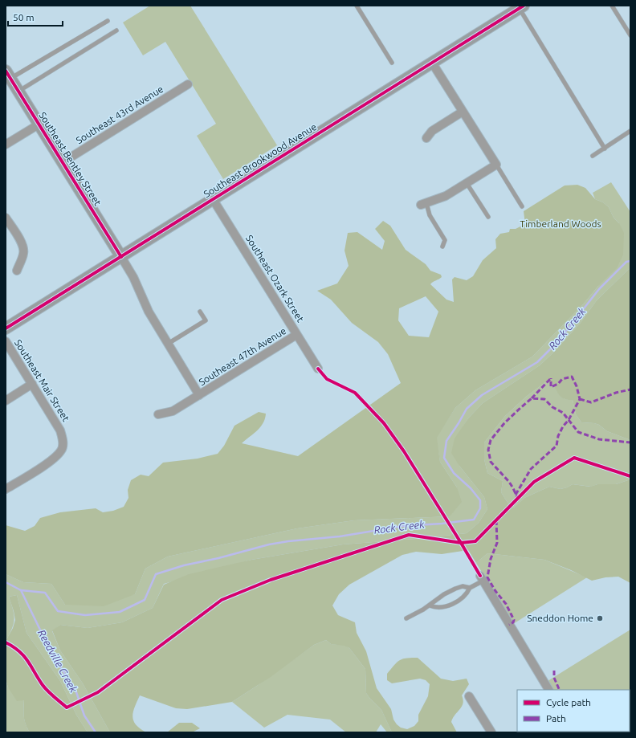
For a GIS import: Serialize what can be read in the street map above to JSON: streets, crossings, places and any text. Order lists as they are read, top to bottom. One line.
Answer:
{"streets":{"main road":["Southeast Bentley Street","Southeast Brookwood Avenue"],"street":["Southeast 43rd Avenue","Southeast Ozark Street","Southeast 47th Avenue","Southeast Mair Street"]},"crossings":[["Southeast 43rd Avenue","Southeast Bentley Street"],["Southeast Bentley Street","Southeast Brookwood Avenue"],["Southeast Bentley Street","Southeast 47th Avenue"],["Southeast Brookwood Avenue","Southeast Ozark Street"],["Southeast Ozark Street","Southeast 47th Avenue"]],"water":["Rock Creek","Reedville Creek"],"parks":["Timberland Woods"],"places":["Sneddon Home"],"legend":["Cycle path","Path"],"scale_bar":"50 m"}
